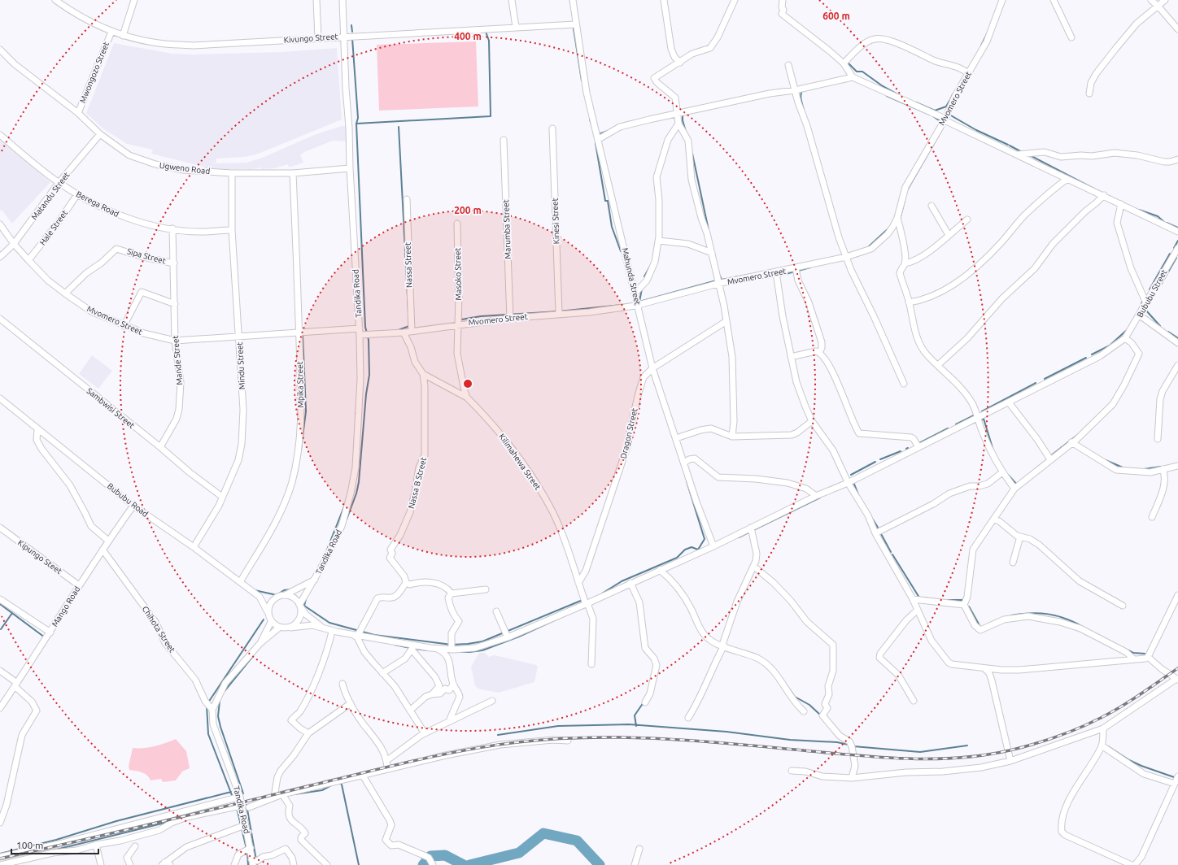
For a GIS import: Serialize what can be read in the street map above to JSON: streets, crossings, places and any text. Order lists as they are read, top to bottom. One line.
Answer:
{"streets":{"street":["Kivungo Street","Mwongozo Street","Mvomero Street","Ugweno Road","Matandu Street","Berega Road","Kinesi Street","Hale Street","Marumba Street","Sipa Street","Nassa Street","Masoko Street","Mahunda Street","Tandika Road","Bububu Street","Mande Street","Mindu Street","Mpika Street","Sambwisi Street","Dragon Street","Kilimahewa Street","Nassa B Street","Bububu Road","Kipungo Steet","Mango Road","Chihota Street"]},"crossings":[["Kivungo Street","Mwongozo Street"],["Kivungo Street","Mahunda Street"],["Kivungo Street","Tandika Road"],["Mwongozo Street","Ugweno Road"],["Mvomero Street","Matandu Street"],["Mvomero Street","Kinesi Street"],["Mvomero Street","Hale Street"],["Mvomero Street","Marumba Street"],["Mvomero Street","Sipa Street"],["Mvomero Street","Nassa Street"],["Mvomero Street","Masoko Street"],["Mvomero Street","Mahunda Street"],["Mvomero Street","Tandika Road"],["Mvomero Street","Mande Street"],["Mvomero Street","Mindu Street"],["Mvomero Street","Mpika Street"],["Mvomero Street","Kilimahewa Street"],["Ugweno Road","Matandu Street"],["Ugweno Road","Tandika Road"],["Ugweno Road","Mindu Street"],["Ugweno Road","Mpika Street"],["Matandu Street","Berega Road"],["Berega Road","Hale Street"],["Berega Road","Mande Street"],["Berega Road","Mindu Street"],["Sipa Street","Mande Street"],["Masoko Street","Kilimahewa Street"],["Mahunda Street","Dragon Street"],["Tandika Road","Chihota Street"],["Mande Street","Sambwisi Street"],["Mindu Street","Sambwisi Street"],["Mindu Street","Bububu Road"],["Mpika Street","Bububu Road"],["Dragon Street","Kilimahewa Street"],["Bububu Road","Mango Road"],["Kipungo Steet","Mango Road"],["Mango Road","Chihota Street"]],"scale_bar":"100 m","rings":["600 m","400 m","200 m"]}
